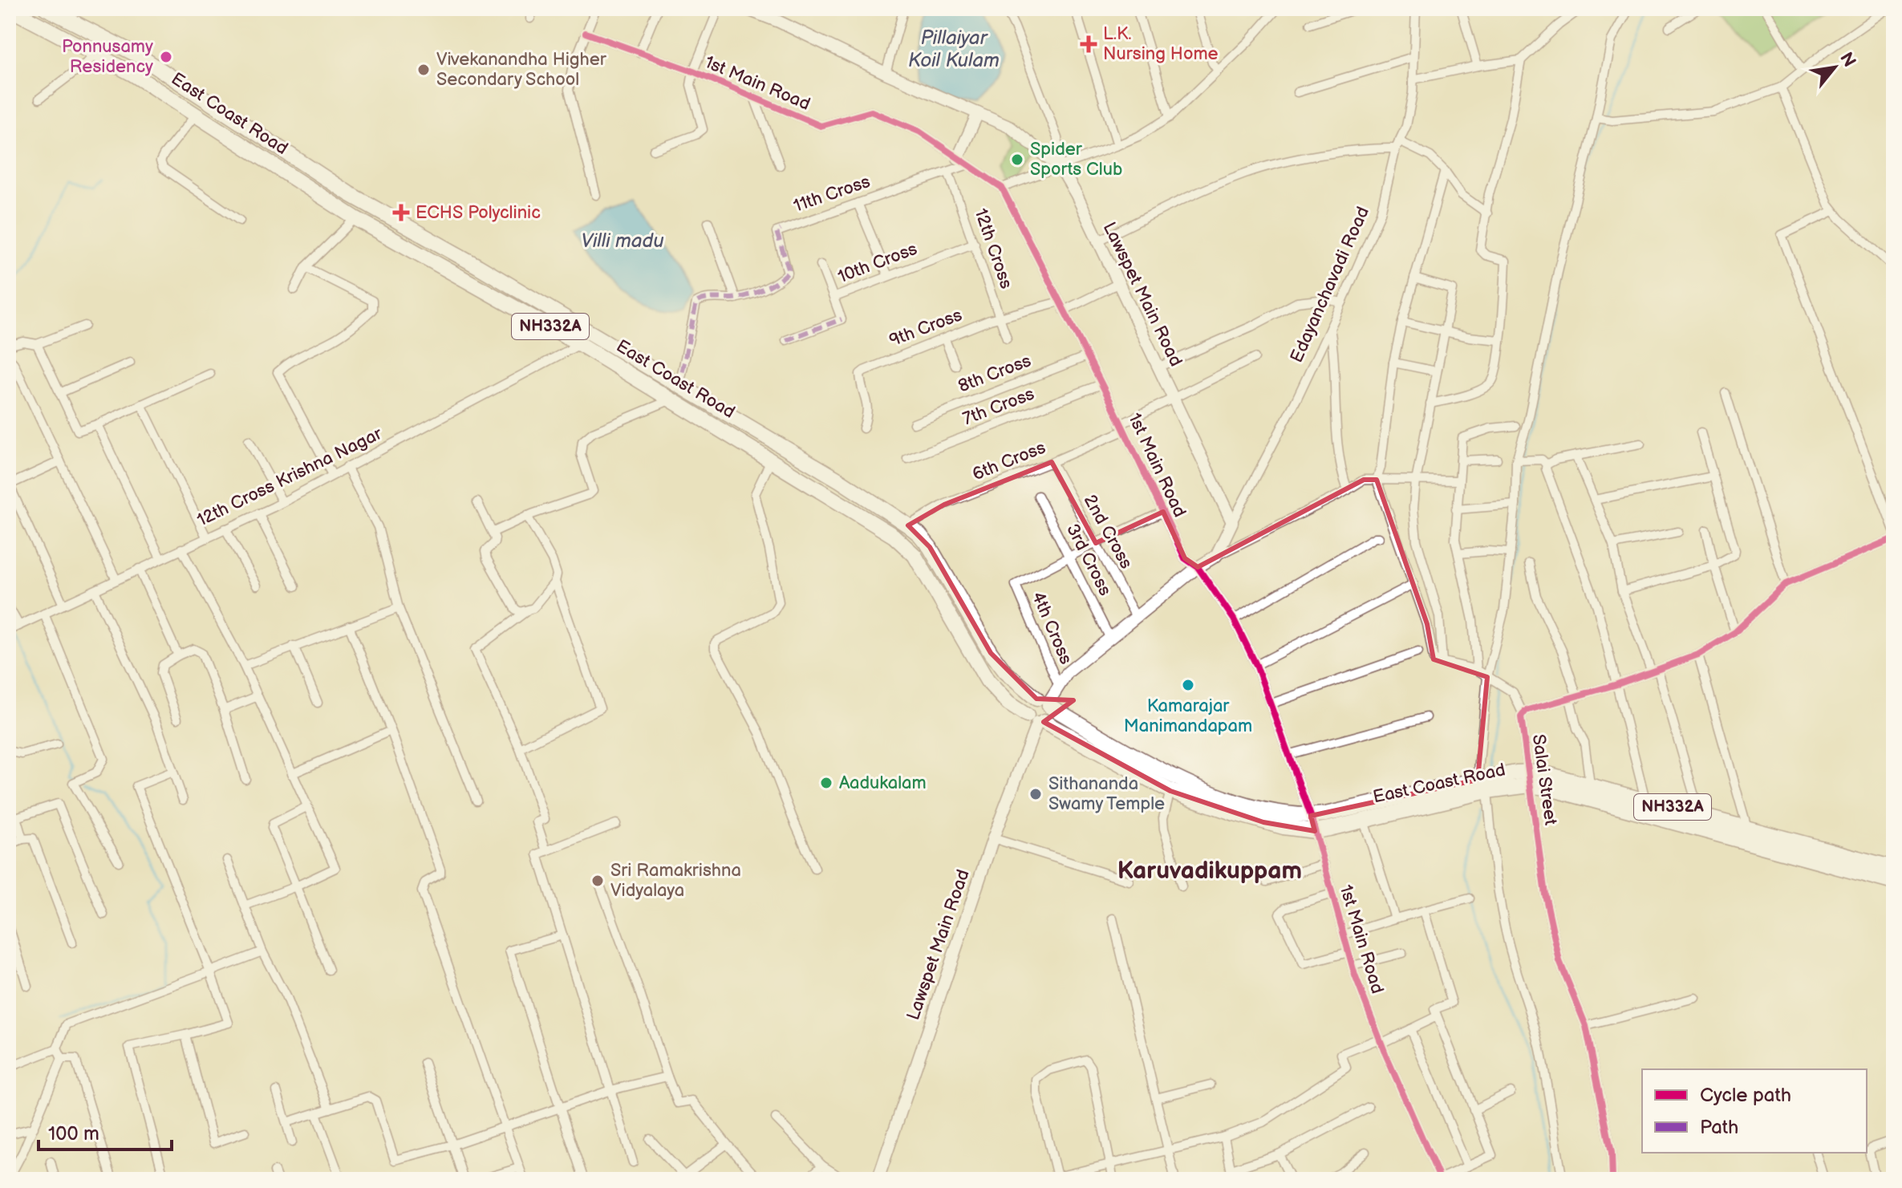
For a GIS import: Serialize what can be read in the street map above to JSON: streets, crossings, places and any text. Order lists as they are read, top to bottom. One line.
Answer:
{"streets":{"highway":["East Coast Road","NH332A"],"street":["1st Main Road","11th Cross","12th Cross","10th Cross","Edayanchavadi Road","Lawspet Main Road","9th Cross","8th Cross","7th Cross","6th Cross","12th Cross Krishna Nagar","2nd Cross","3rd Cross","4th Cross","Salai Street"]},"crossings":[["1st Main Road","East Coast Road"],["1st Main Road","11th Cross"],["1st Main Road","9th Cross"],["1st Main Road","8th Cross"],["1st Main Road","7th Cross"],["1st Main Road","6th Cross"],["East Coast Road","11th Cross"],["East Coast Road","Lawspet Main Road"],["East Coast Road","6th Cross"],["East Coast Road","12th Cross Krishna Nagar"],["East Coast Road","Salai Street"],["11th Cross","12th Cross"],["12th Cross","10th Cross"],["12th Cross","9th Cross"],["Edayanchavadi Road","Lawspet Main Road"],["Lawspet Main Road","6th Cross"],["6th Cross","2nd Cross"],["3rd Cross","4th Cross"]],"districts":["Karuvadikuppam"],"water":["Pillaiyar Koil Kulam","Villi madu"],"places":{"health":["L.K. Nursing Home","ECHS Polyclinic"],"other":["Ponnusamy Residency","Vivekanandha Higher Secondary School","Spider Sports Club","Kamarajar Manimandapam","Aadukalam","Sithananda Swamy Temple","Sri Ramakrishna Vidyalaya"]},"legend":["Cycle path","Path"],"scale_bar":"100 m","north":"top right"}
